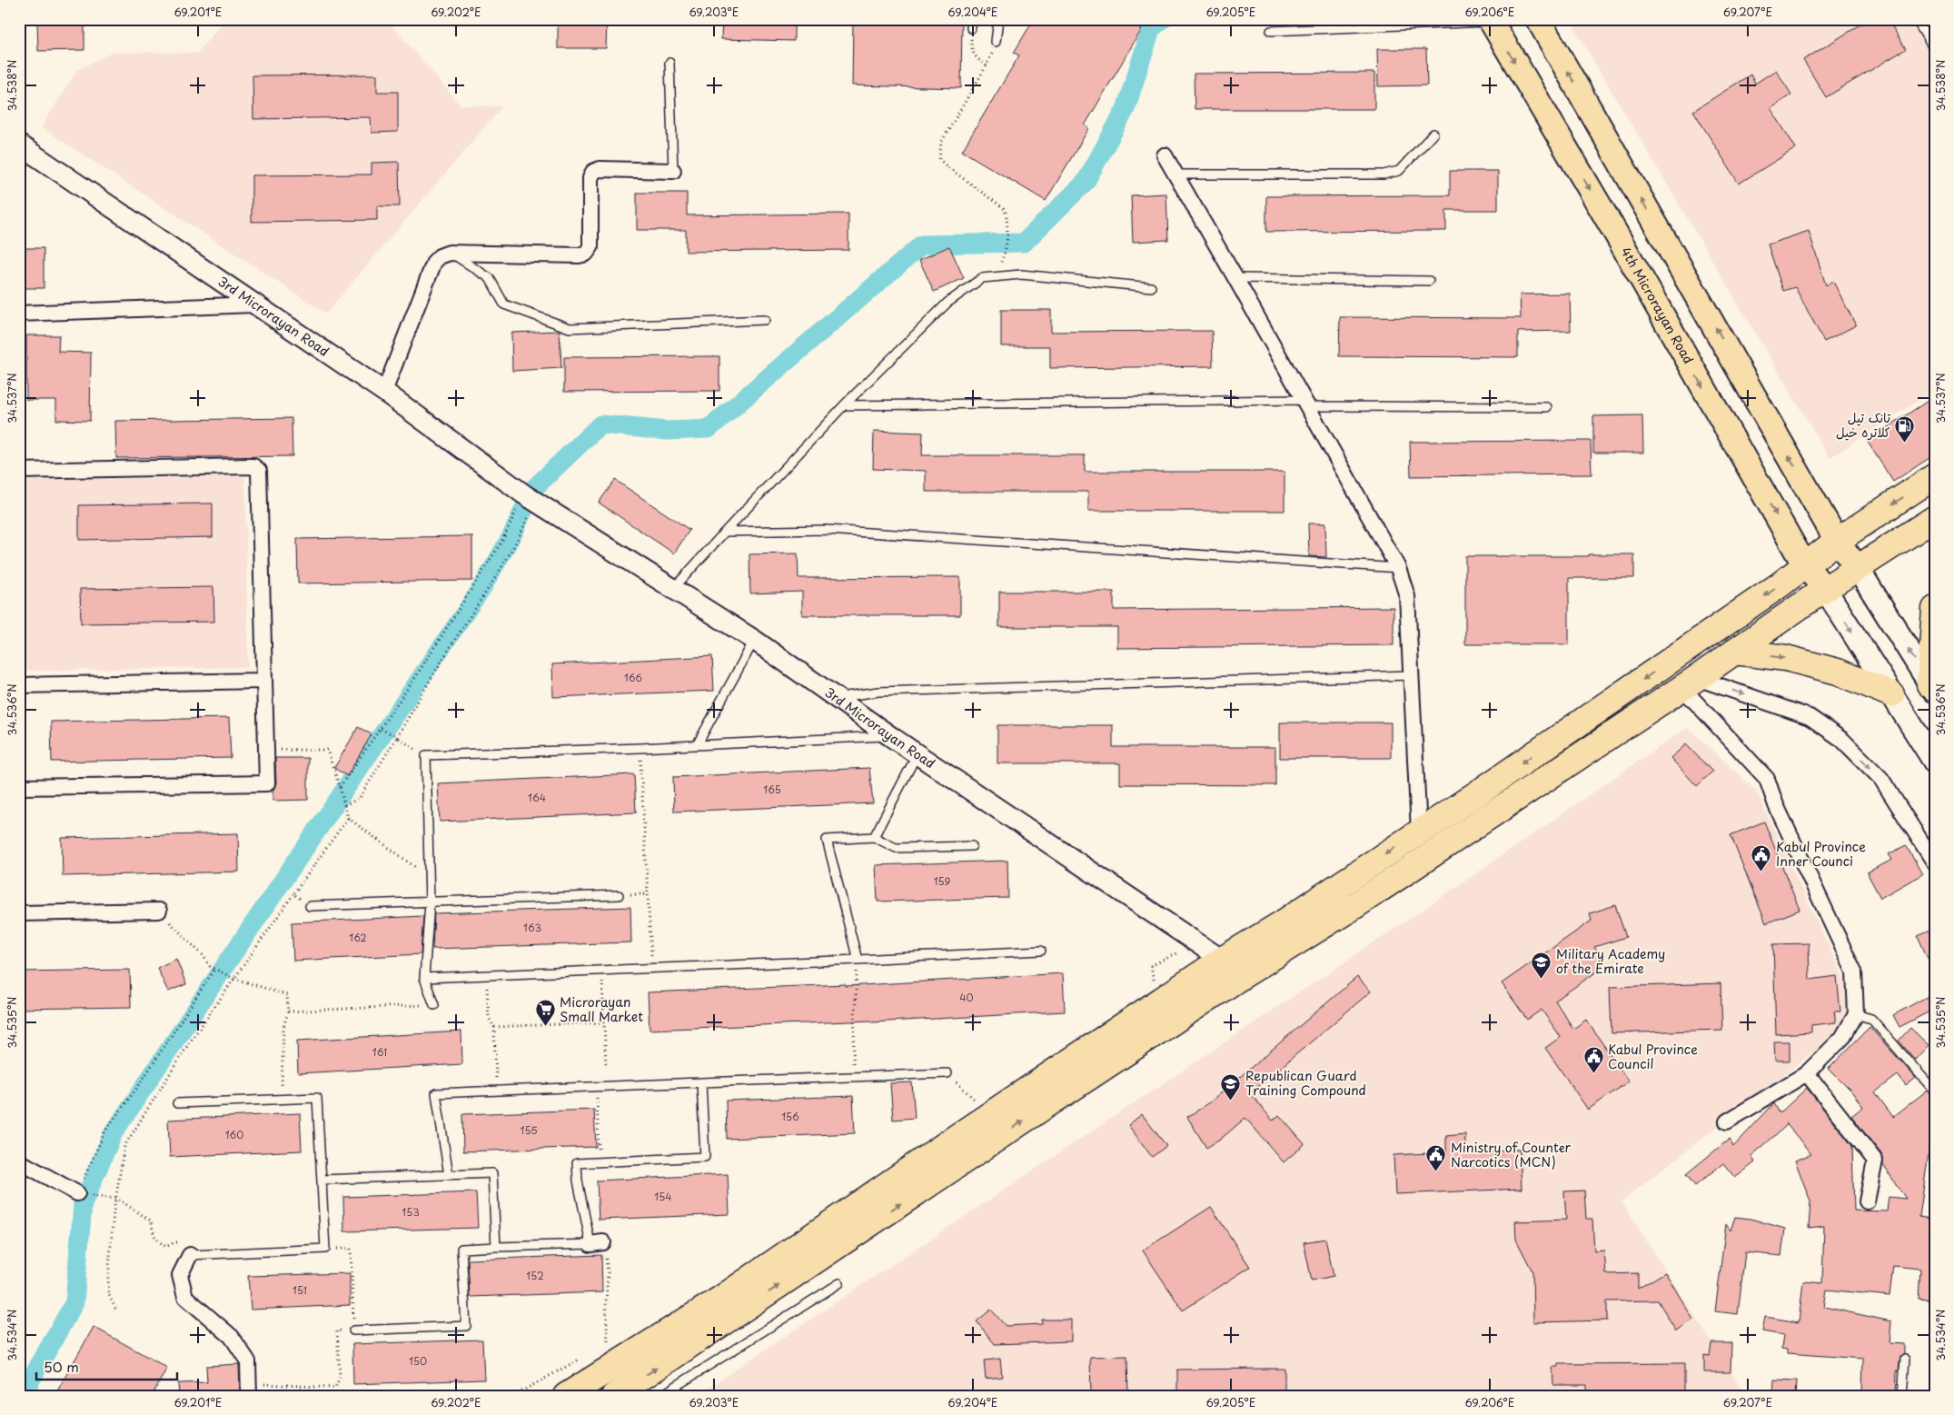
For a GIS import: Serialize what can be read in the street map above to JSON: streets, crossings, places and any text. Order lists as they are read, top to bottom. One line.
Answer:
{"streets":{"main road":["4th Microrayan Road"],"street":["3rd Microrayan Road"]},"places":{"fuel station":["تانک تیل کلاتره خیل"],"public building":["Kabul Province Inner Counci","Kabul Province Council","Ministry of Counter Narcotics (MCN)"],"school or university":["Military Academy of the Emirate","Republican Guard Training Compound"],"supermarket":["Microrayan Small Market"]},"house_numbers":["166","165","164","159","163","162","40","161","156","155","160","154","153","152","151","150"],"scale_bar":"50 m","coordinates":["69.201°E","69.202°E","69.203°E","69.204°E","69.205°E","69.206°E","69.207°E","34.538°N","34.537°N","34.536°N","34.535°N","34.534°N"]}
